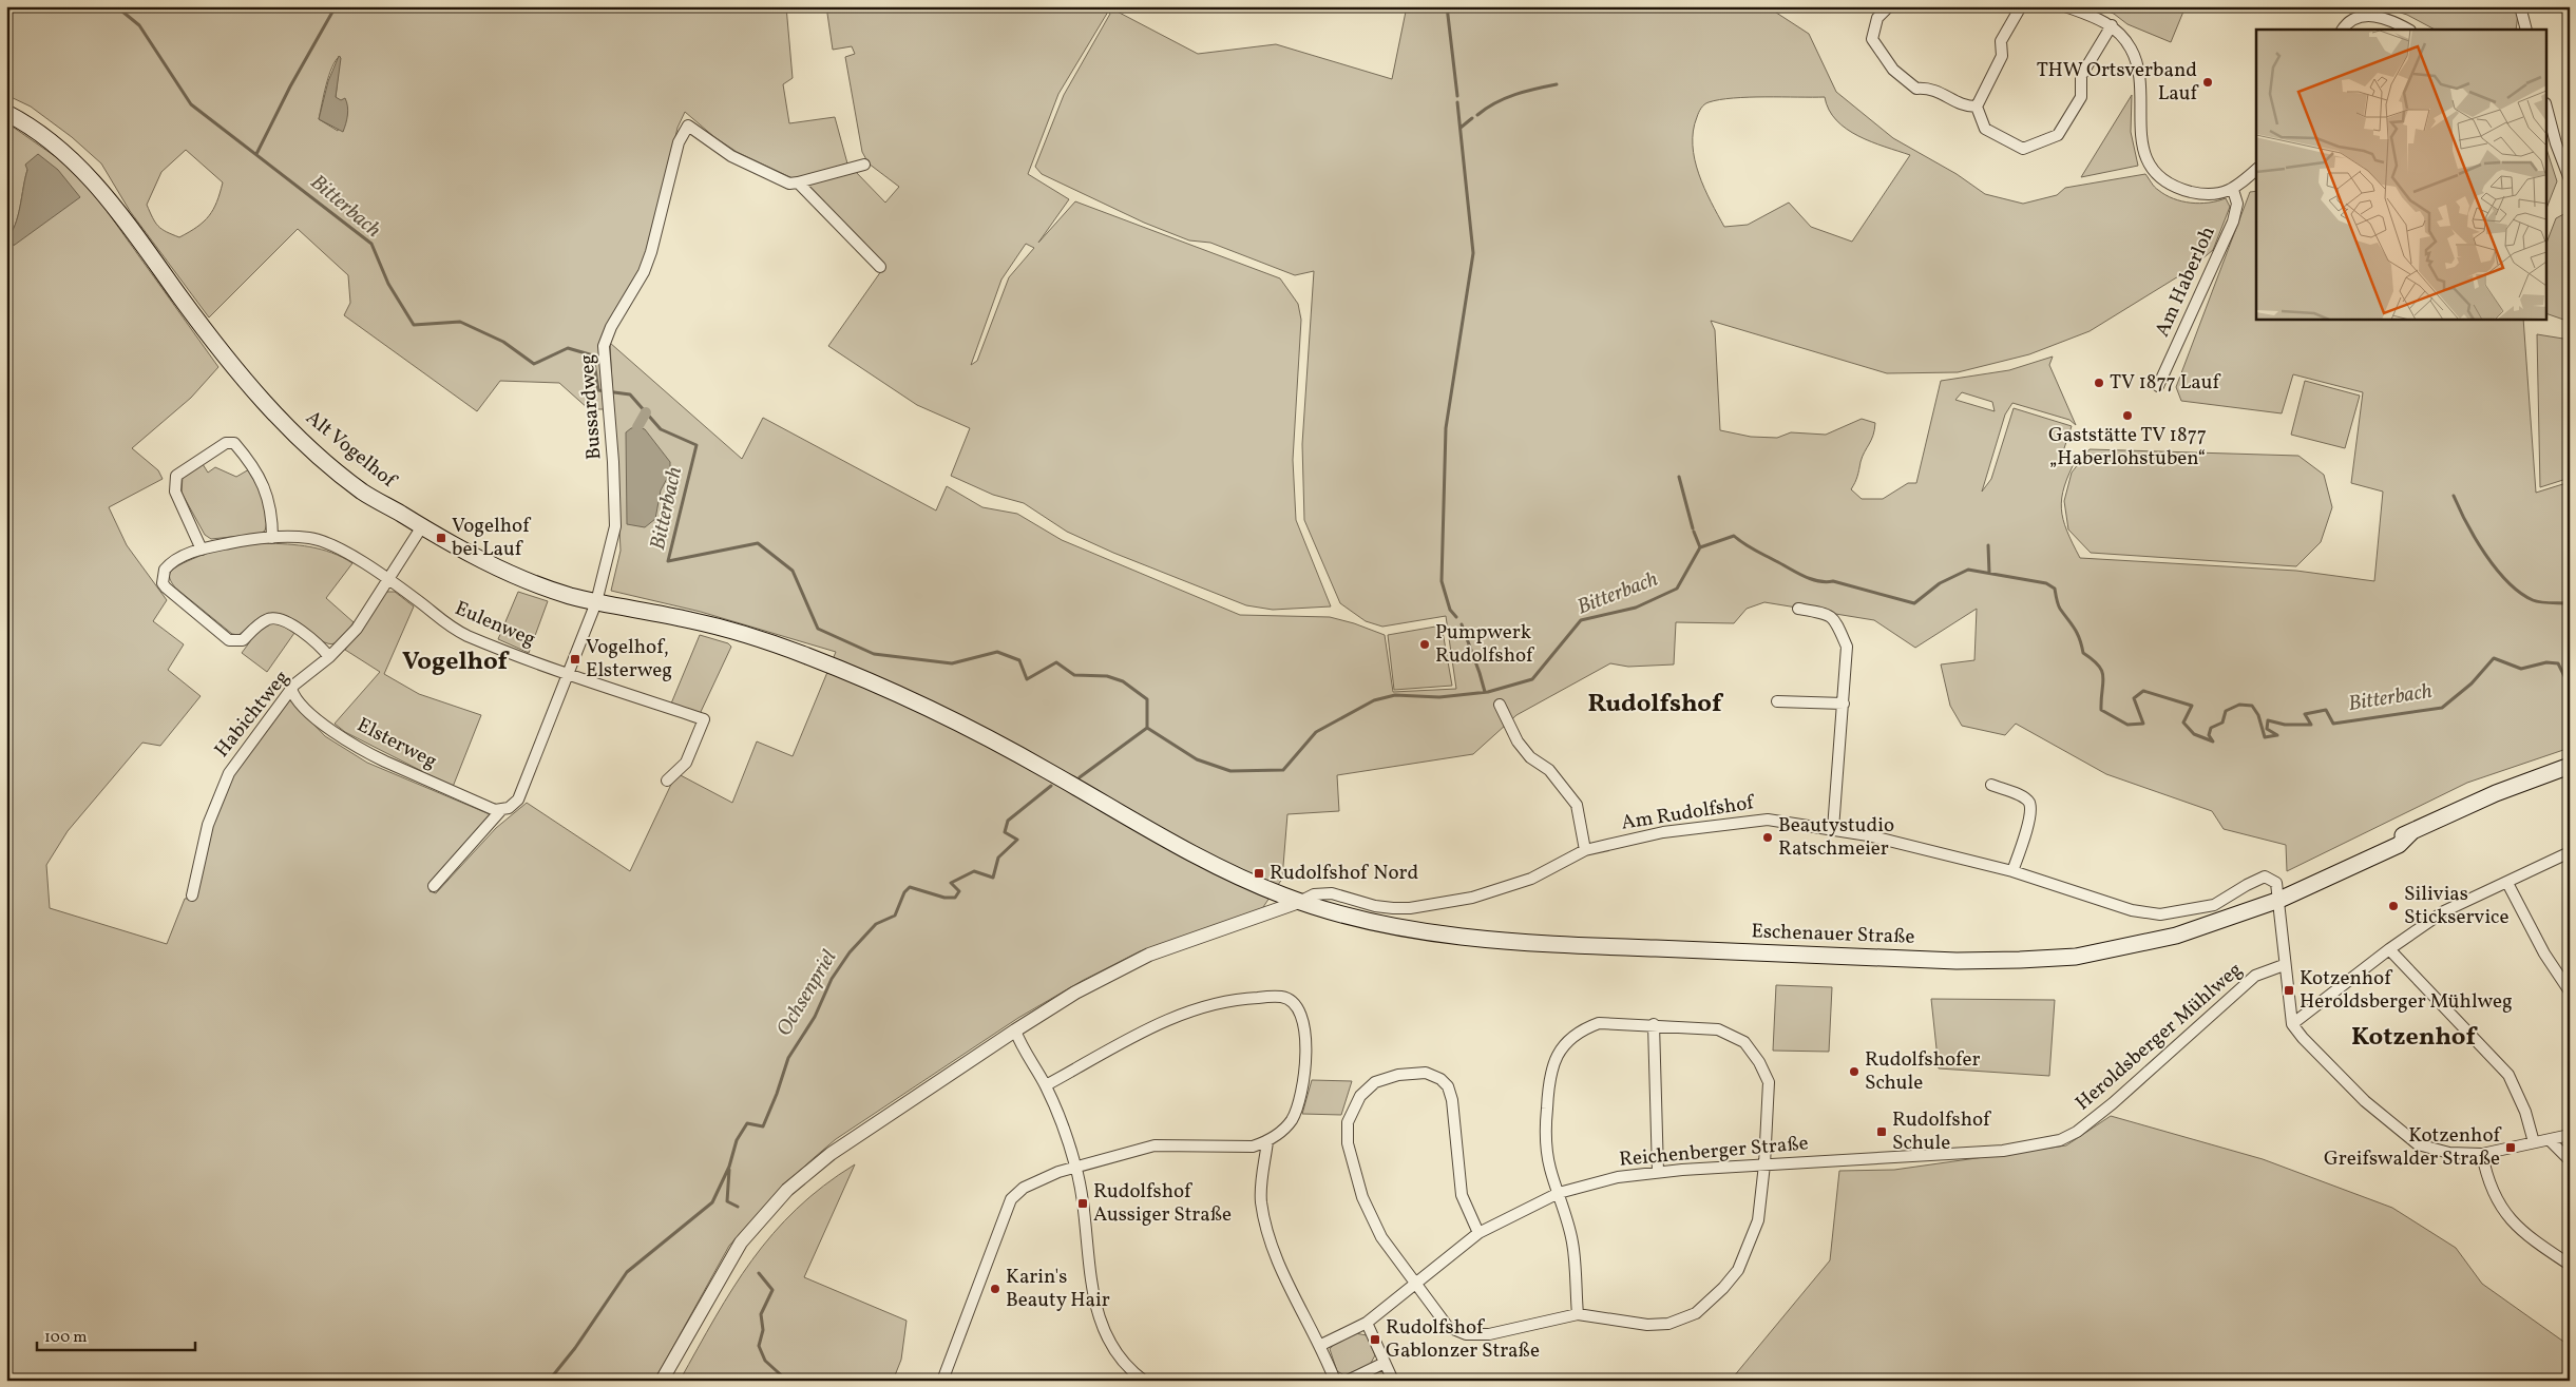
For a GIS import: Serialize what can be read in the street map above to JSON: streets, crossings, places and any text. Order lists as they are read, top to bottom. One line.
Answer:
{"streets":{"main road":["Alt Vogelhof","Eschenauer Straße"],"street":["Am Haberloh","Bussardweg","Eulenweg","Habichtweg","Elsterweg","Am Rudolfshof","Heroldsberger Mühlweg","Reichenberger Straße"]},"crossings":[["Bussardweg","Alt Vogelhof"],["Bussardweg","Eschenauer Straße"],["Alt Vogelhof","Habichtweg"],["Alt Vogelhof","Eschenauer Straße"],["Eulenweg","Habichtweg"],["Habichtweg","Elsterweg"],["Am Rudolfshof","Eschenauer Straße"],["Heroldsberger Mühlweg","Reichenberger Straße"]],"districts":["Vogelhof","Rudolfshof","Kotzenhof"],"water":["Bitterbach","Ochsenpriel"],"places":{"other":["THW Ortsverband Lauf","TV 1877 Lauf","Gaststätte TV 1877 „Haberlohstuben“","Pumpwerk Rudolfshof","Beautystudio Ratschmeier","Silivias Stickservice","Rudolfshofer Schule","Karin's Beauty Hair"],"transit":["Vogelhof bei Lauf","Vogelhof, Elsterweg","Rudolfshof Nord","Kotzenhof Heroldsberger Mühlweg","Rudolfshof Schule","Kotzenhof Greifswalder Straße","Rudolfshof Aussiger Straße","Rudolfshof Gablonzer Straße"]},"scale_bar":"100 m"}
